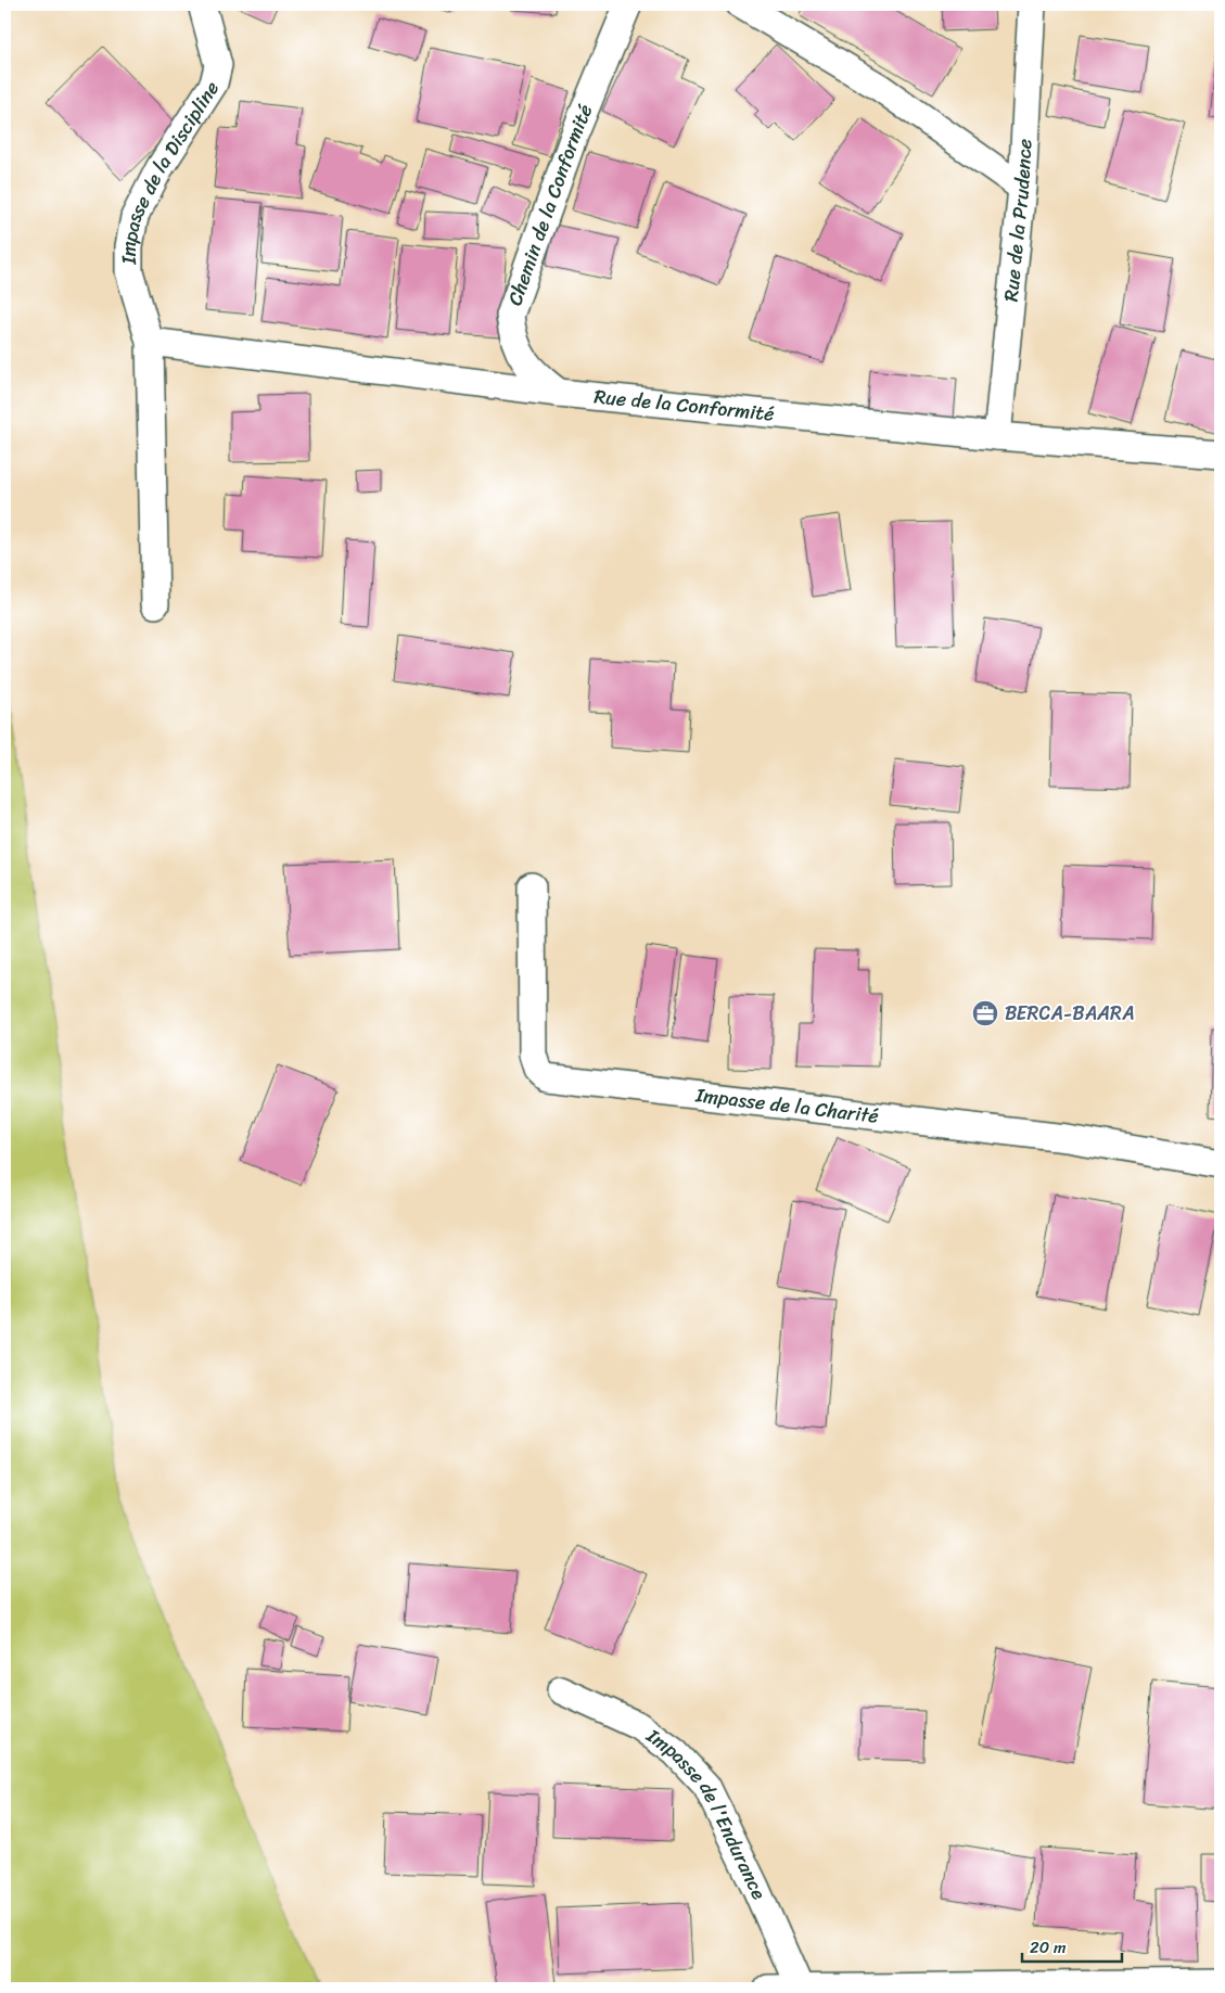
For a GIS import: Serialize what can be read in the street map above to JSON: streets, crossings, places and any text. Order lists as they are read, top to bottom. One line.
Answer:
{"streets":{"street":["Impasse de la Discipline","Chemin de la Conformité","Rue de la Prudence","Rue de la Conformité","Impasse de la Charité","Impasse de l'Endurance"]},"crossings":[["Impasse de la Discipline","Rue de la Conformité"],["Chemin de la Conformité","Rue de la Conformité"],["Rue de la Prudence","Rue de la Conformité"]],"places":{"office":["BERCA-BAARA"]},"scale_bar":"20 m"}
